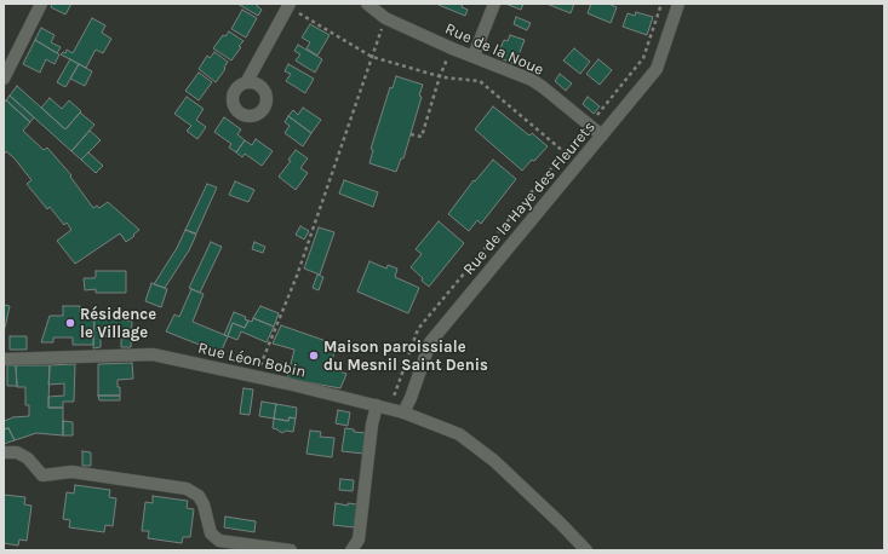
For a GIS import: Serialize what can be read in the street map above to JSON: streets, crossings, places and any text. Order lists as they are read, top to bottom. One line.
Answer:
{"streets":{"street":["Rue de la Noue","Rue de la Haye des Fleurets","Rue Léon Bobin"]},"crossings":[["Rue de la Noue","Rue de la Haye des Fleurets"],["Rue de la Haye des Fleurets","Rue Léon Bobin"]],"places":["Résidence le Village","Maison paroissiale du Mesnil Saint Denis"]}
